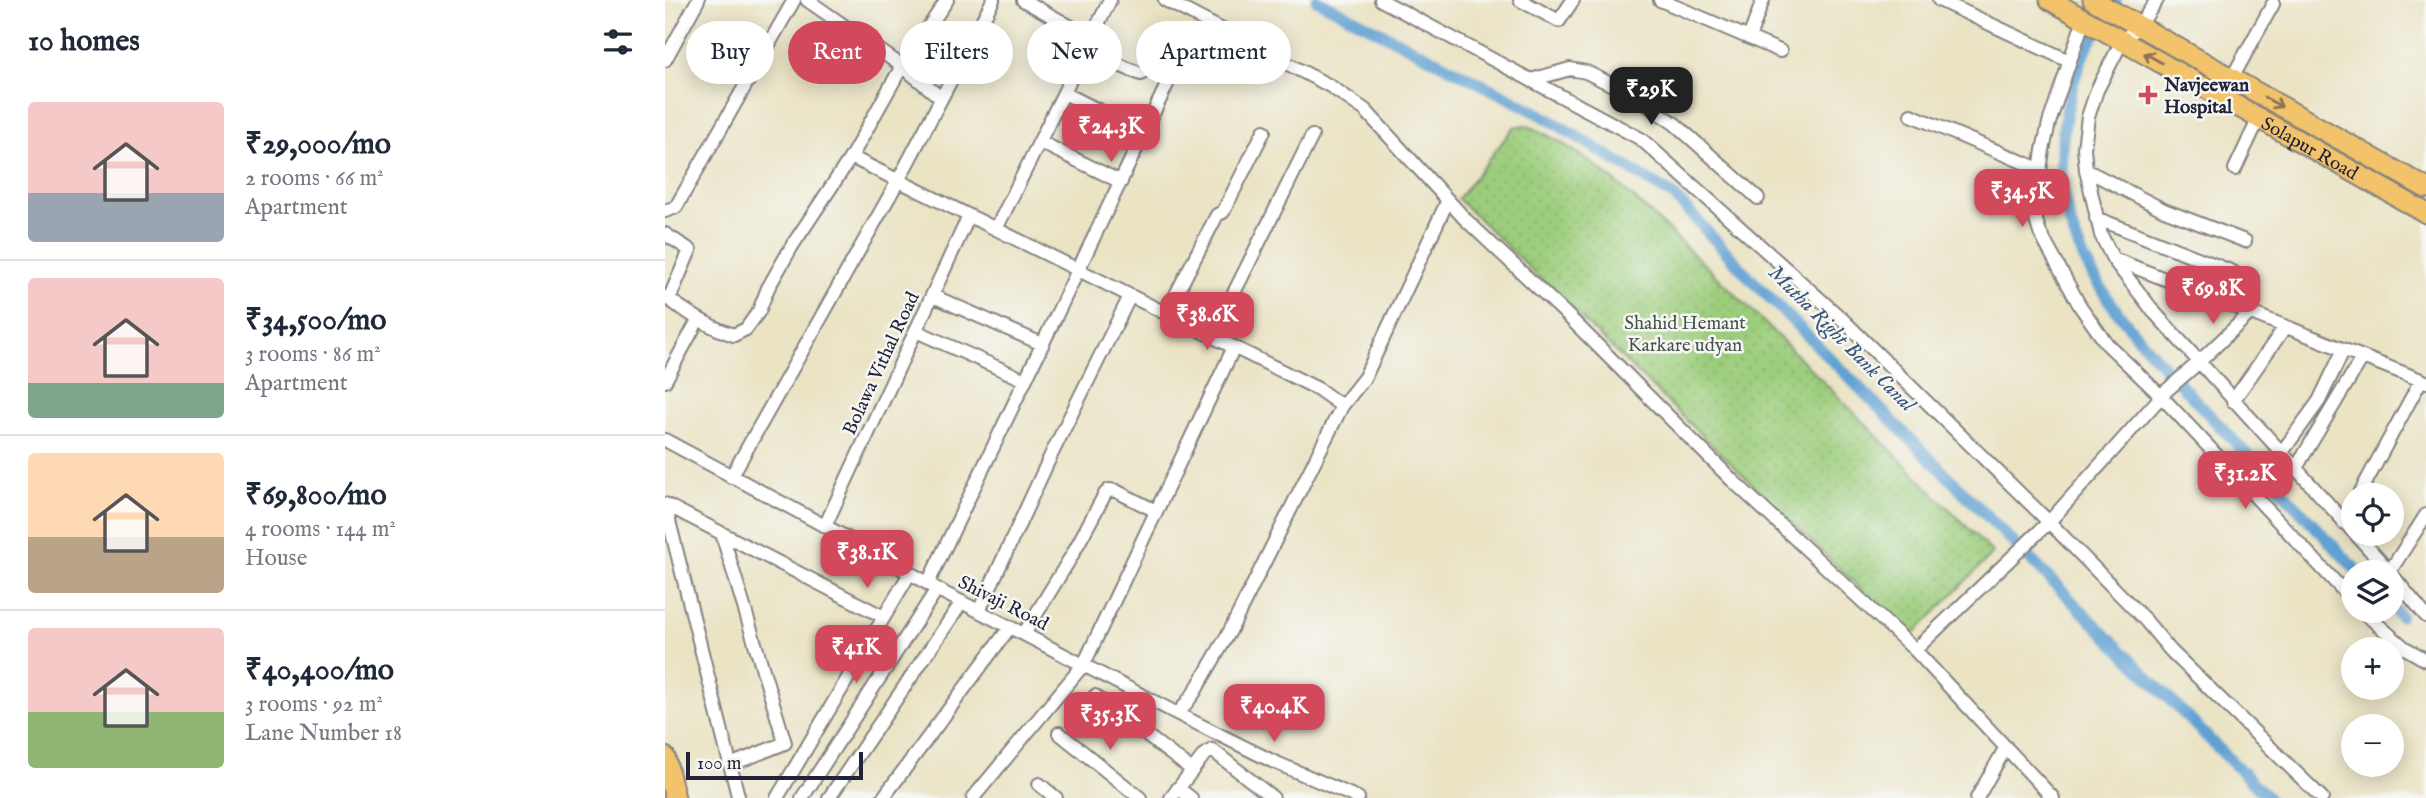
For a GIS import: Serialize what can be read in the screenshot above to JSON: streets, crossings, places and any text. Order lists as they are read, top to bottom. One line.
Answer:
{"streets":{"highway":["Solapur Road"],"street":["Bolawa Vithal Road","Shivaji Road"]},"crossings":[["Bolawa Vithal Road","Shivaji Road"]],"water":["Mutha Right Bank Canal"],"parks":["Shahid Hemant Karkare udyan"],"places":{"health":["Navjeewan Hospital"]},"scale_bar":"100 m","page":{"heading":"10 homes","chip":["Buy","Rent","Filters","New","Apartment"],"price":["₹29K","₹24.3K","₹34.5K","₹69.8K","₹38.6K","₹31.2K","₹38.1K","₹41K","₹40.4K","₹35.3K"],"list":[{"name":"₹29,000/mo","note":"2 rooms · 66 m² · Apartment"},{"name":"₹34,500/mo","note":"3 rooms · 86 m² · Apartment"},{"name":"₹69,800/mo","note":"4 rooms · 144 m² · House"},{"name":"₹40,400/mo","note":"3 rooms · 92 m² · Lane Number 18"}],"map_buttons":["+","−"],"scale":"100 m"}}
